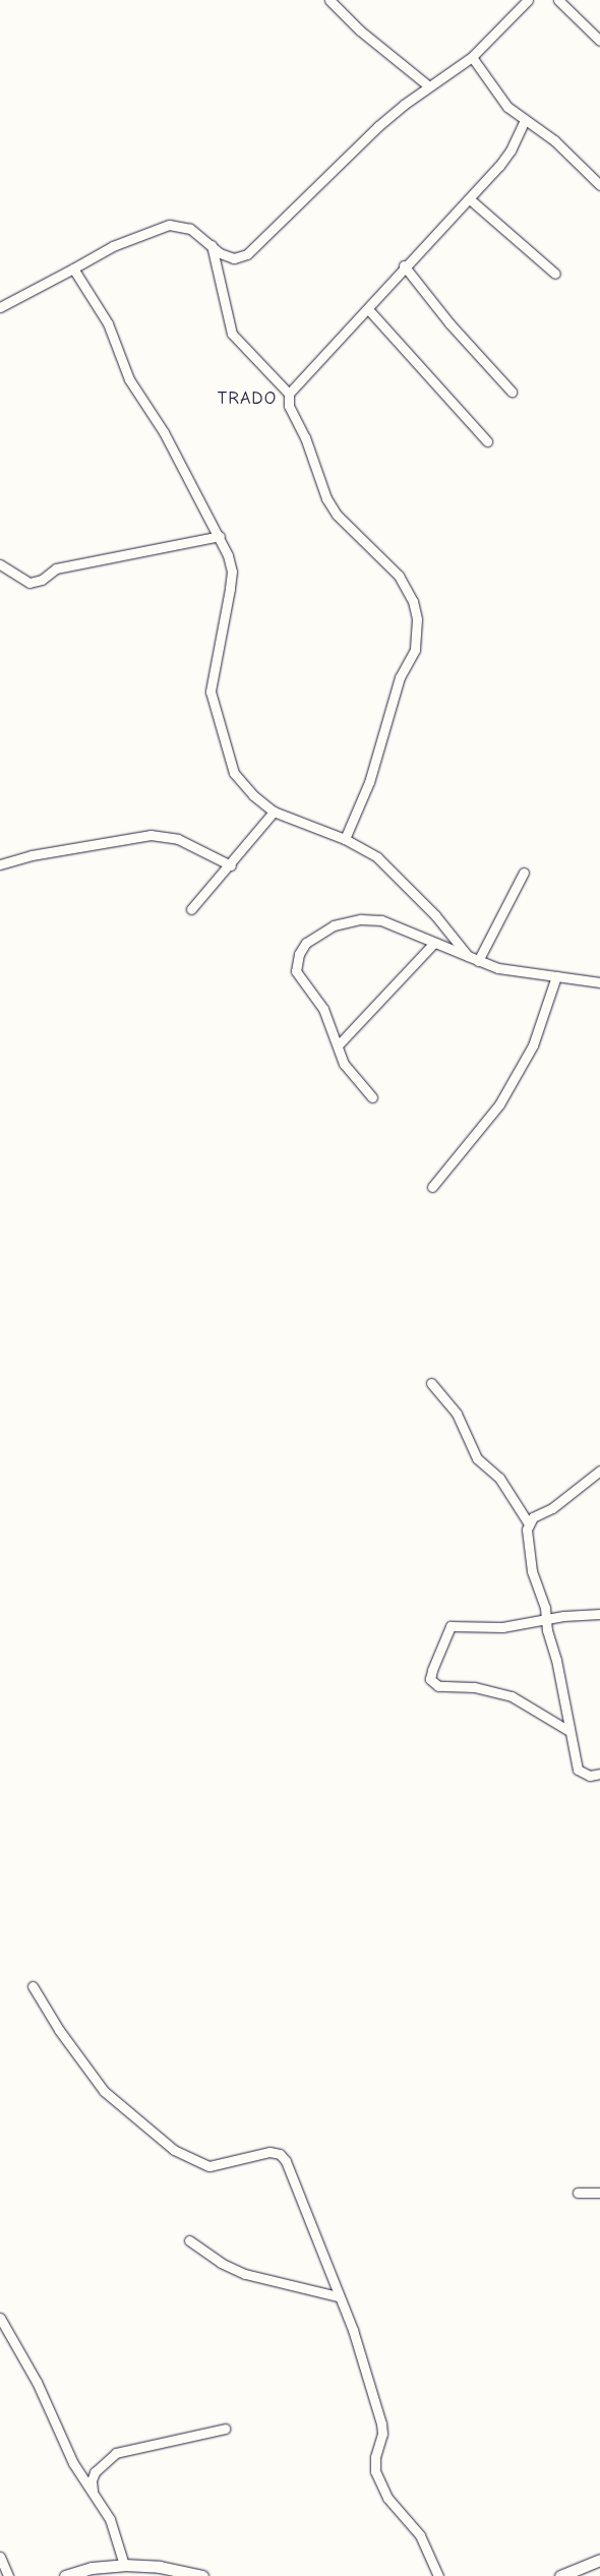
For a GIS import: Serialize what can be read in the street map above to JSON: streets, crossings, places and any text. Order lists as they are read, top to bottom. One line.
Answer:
{"districts":["TRADO"]}
